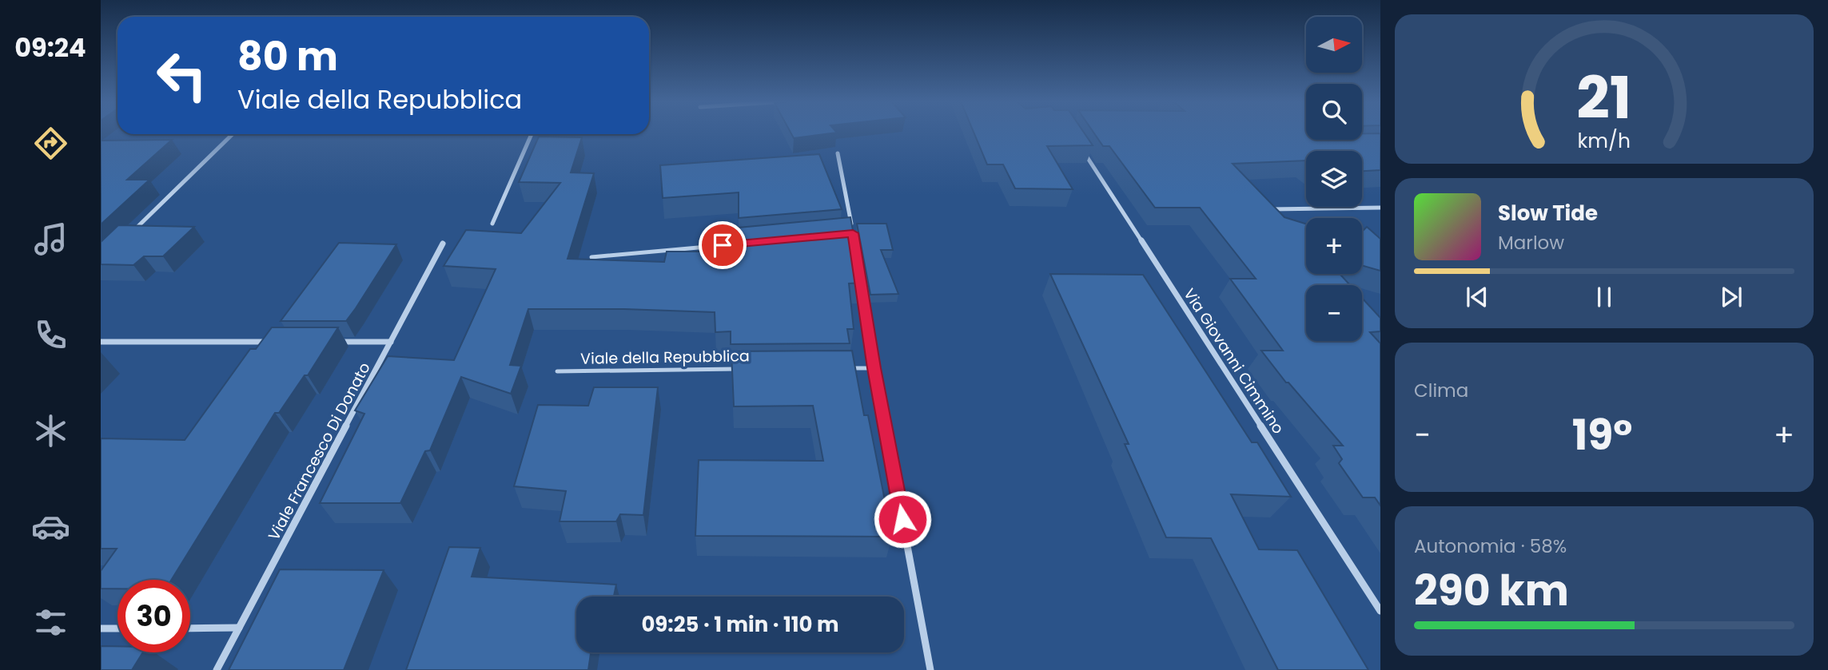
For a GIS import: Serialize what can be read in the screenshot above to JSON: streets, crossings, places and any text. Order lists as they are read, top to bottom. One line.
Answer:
{"streets":{"street":["Via Giovanni Cimmino","Viale Francesco Di Donato"],"lane":["Viale della Repubblica"]},"north":"right","page":{"tabs":"09:24","map_buttons":["+","−"],"turn":["80 m","Viale della Repubblica"],"song":["Slow Tide","Marlow"],"tile":["Clima",["Autonomia · 58%","290 km"]],"heat":["−","19°","+"],"limit":"30","trip":"09:25 · 1 min · 110 m","gauge":["21","km/h"]}}
